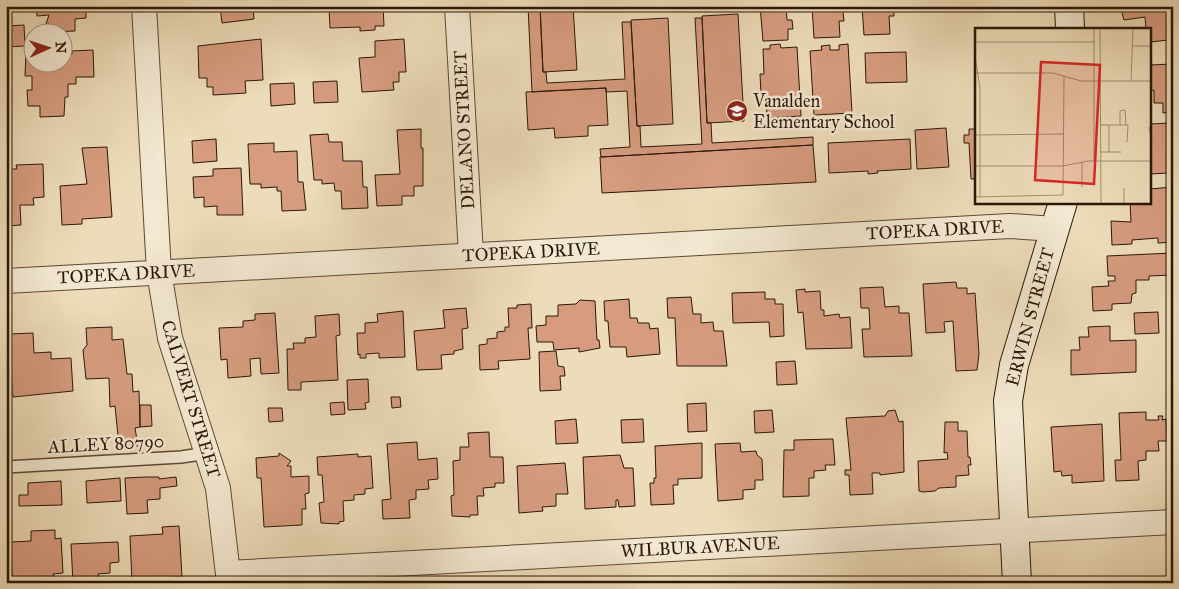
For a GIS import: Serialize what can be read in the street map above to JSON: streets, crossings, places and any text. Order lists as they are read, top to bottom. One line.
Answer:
{"streets":{"street":["DELANO STREET","TOPEKA DRIVE","ERWIN STREET","CALVERT STREET","WILBUR AVENUE"],"lane":["ALLEY 80790"]},"crossings":[["DELANO STREET","TOPEKA DRIVE"],["TOPEKA DRIVE","ERWIN STREET"],["TOPEKA DRIVE","CALVERT STREET"],["ERWIN STREET","WILBUR AVENUE"],["CALVERT STREET","ALLEY 80790"],["CALVERT STREET","WILBUR AVENUE"]],"places":{"school or university":["Vanalden Elementary School"]},"north":"right"}
